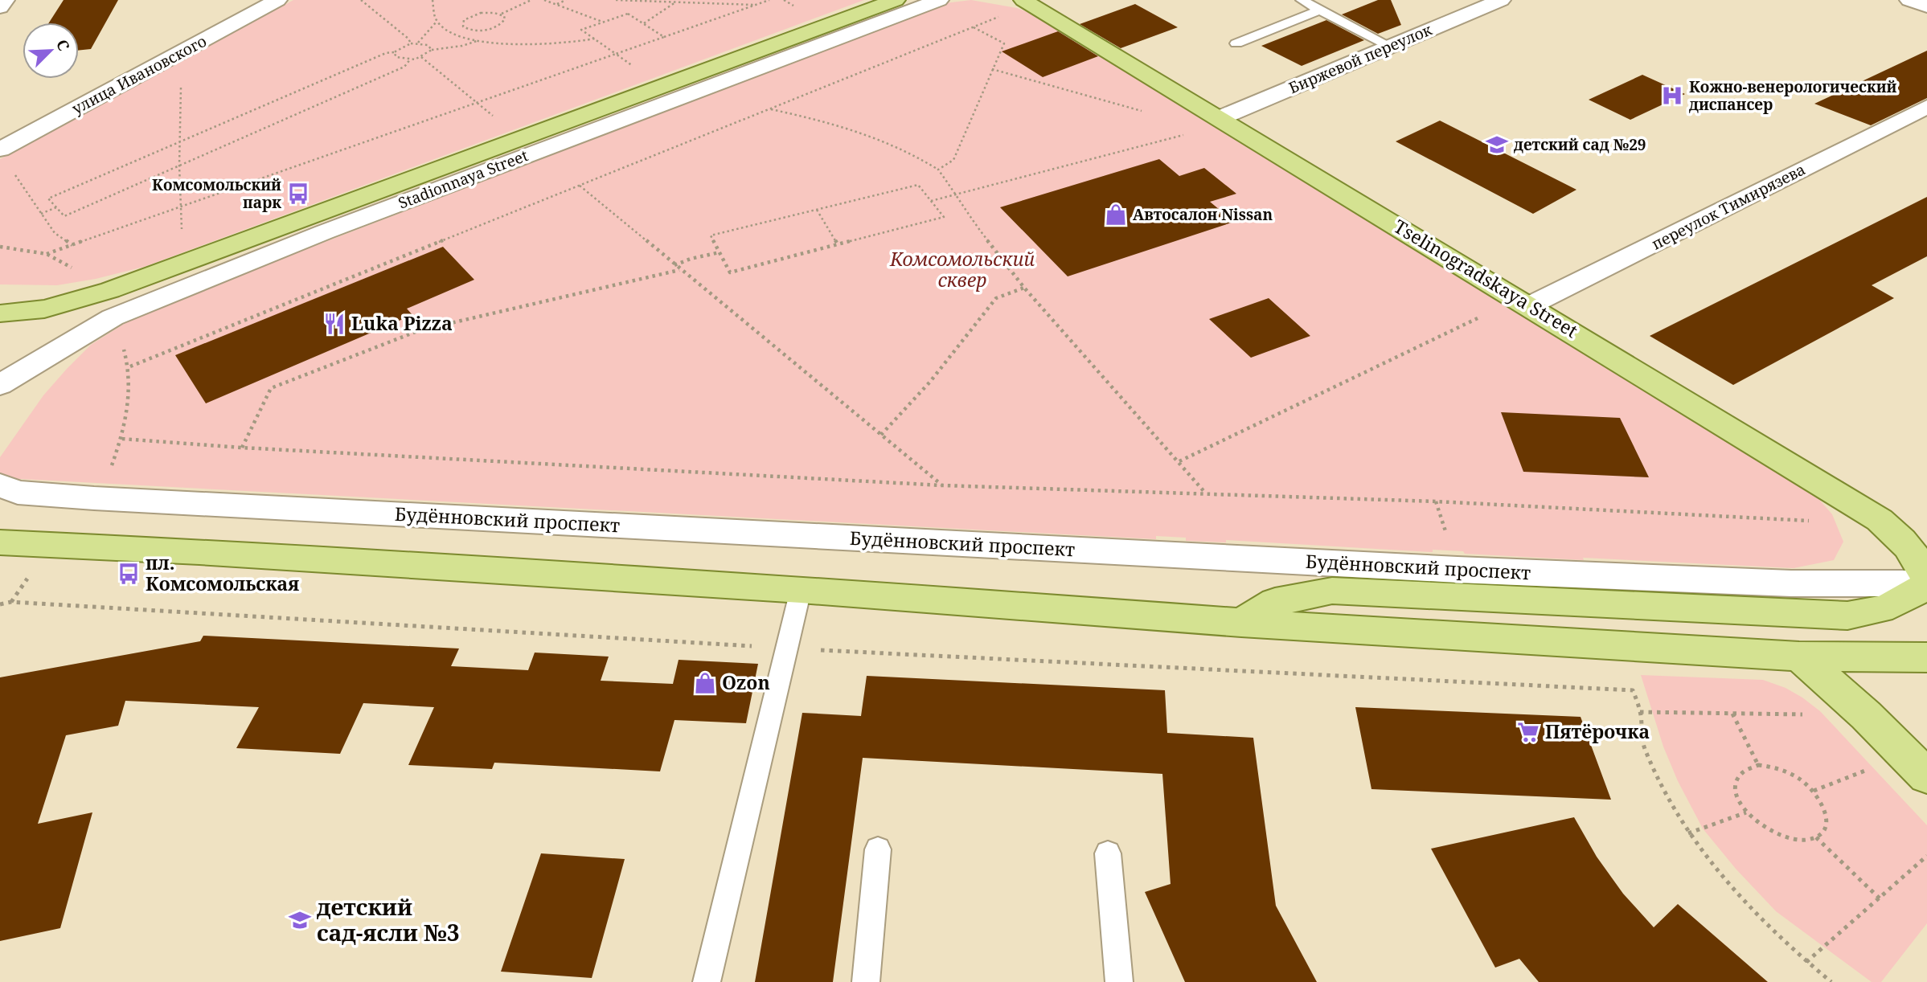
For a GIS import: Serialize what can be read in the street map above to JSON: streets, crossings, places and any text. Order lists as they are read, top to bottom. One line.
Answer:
{"streets":{"main road":["Stadionnaya Street","Tselinogradskaya Street"],"street":["Биржевой переулок","улица Ивановского","переулок Тимирязева","Будённовский проспект"]},"crossings":[["Биржевой переулок","Tselinogradskaya Street"],["переулок Тимирязева","Tselinogradskaya Street"],["Tselinogradskaya Street","Будённовский проспект"]],"parks":["Комсомольский сквер"],"places":{"hospital":["Кожно-венерологический диспансер"],"school or university":["детский сад №29","детский сад-ясли №3"],"bus stop":["Комсомольский парк","пл. Комсомольская"],"shop":["Автосалон Nissan","Ozon"],"restaurant":["Luka Pizza"],"supermarket":["Пятёрочка"]},"north":"top right"}
